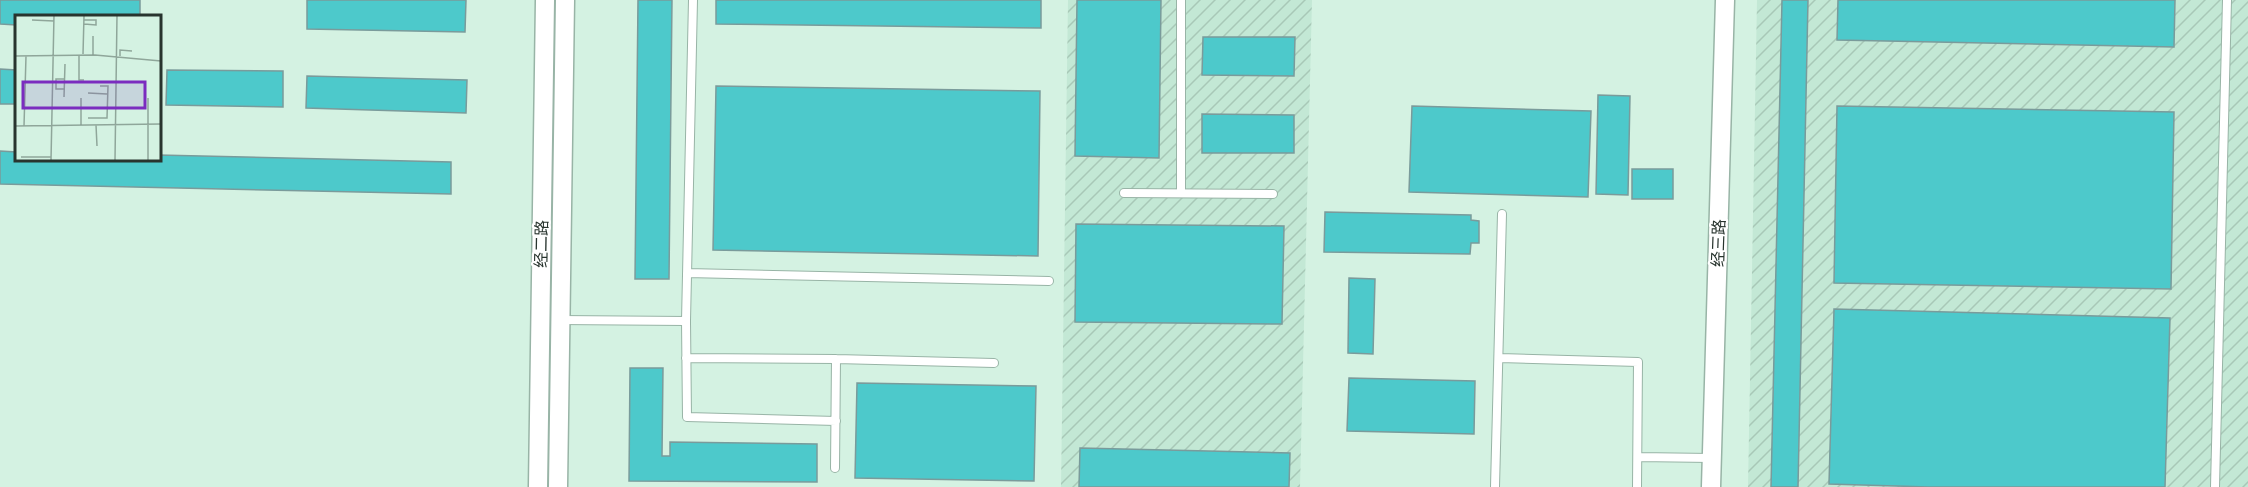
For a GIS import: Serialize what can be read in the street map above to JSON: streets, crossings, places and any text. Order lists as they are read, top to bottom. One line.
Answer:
{"streets":{"street":["经三路","经二路"]}}
